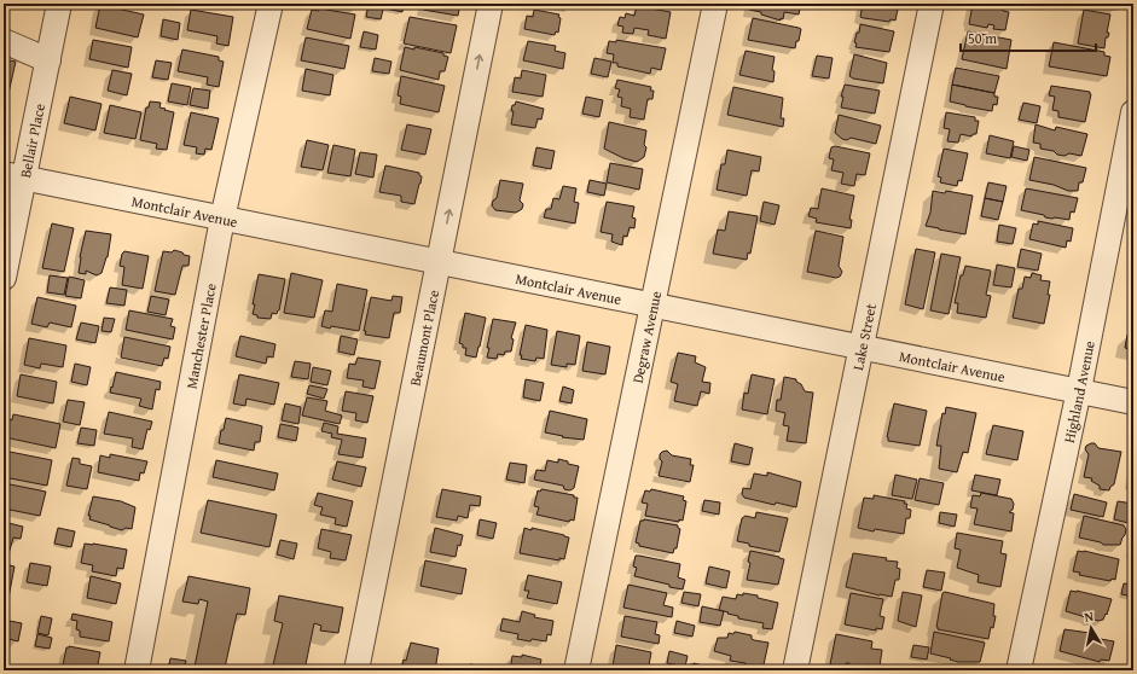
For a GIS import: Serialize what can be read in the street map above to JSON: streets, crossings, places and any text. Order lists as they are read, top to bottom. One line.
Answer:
{"streets":{"street":["Bellair Place","Montclair Avenue","Manchester Place","Beaumont Place","Degraw Avenue","Lake Street","Highland Avenue"]},"crossings":[["Bellair Place","Montclair Avenue"],["Montclair Avenue","Manchester Place"],["Montclair Avenue","Beaumont Place"],["Montclair Avenue","Degraw Avenue"],["Montclair Avenue","Lake Street"],["Montclair Avenue","Highland Avenue"]],"one_way":["Beaumont Place"],"scale_bar":"50 m","north":"top"}
